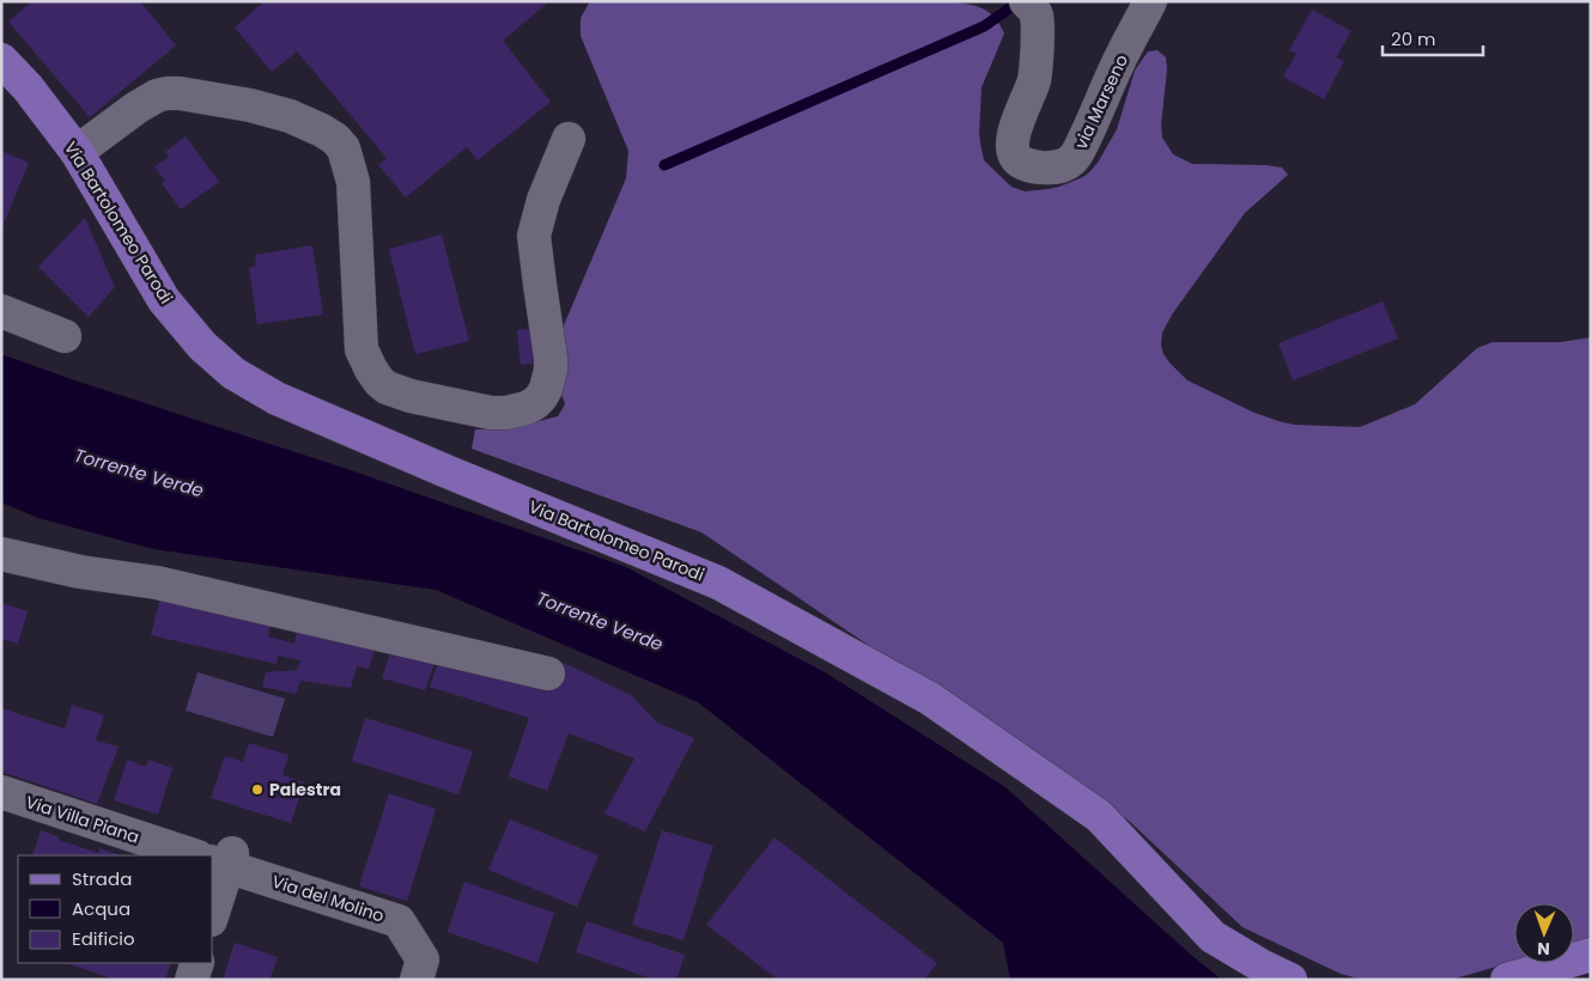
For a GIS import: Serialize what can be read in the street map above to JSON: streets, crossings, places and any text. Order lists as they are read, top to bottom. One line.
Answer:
{"streets":{"main road":["Via Bartolomeo Parodi"],"street":["via Marseno","Via Villa Piana","Via del Molino"]},"water":["Torrente Verde"],"places":["Palestra"],"legend":["Strada","Acqua","Edificio"],"scale_bar":"20 m","north":"bottom"}
